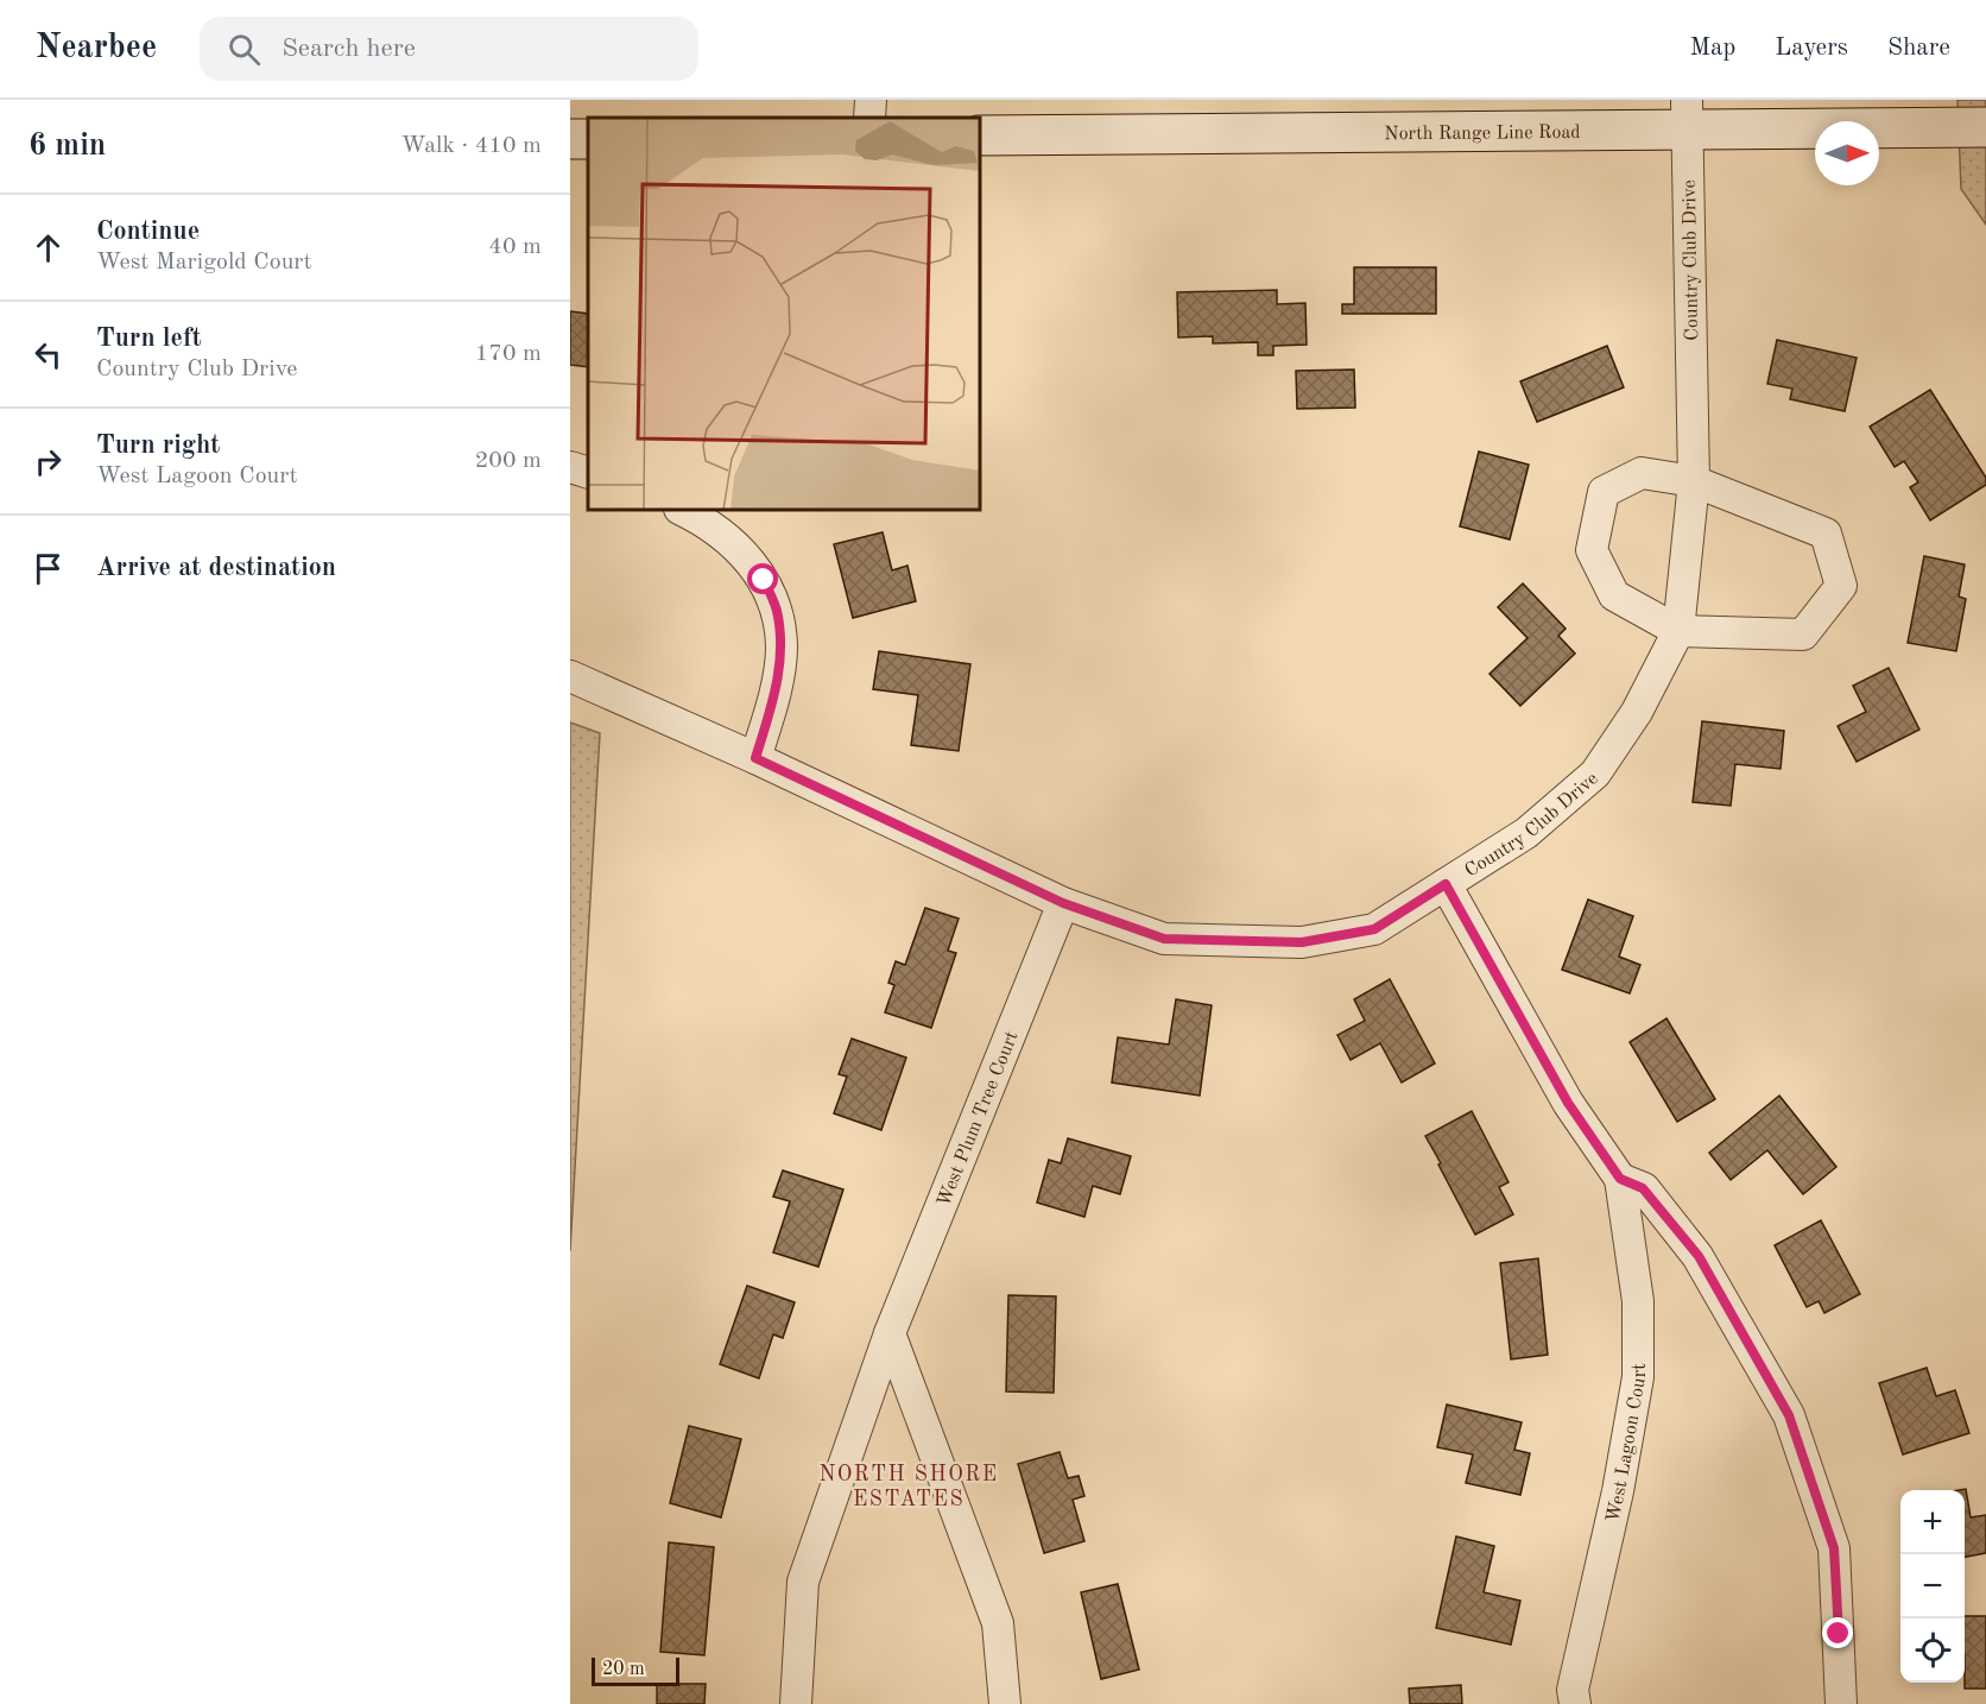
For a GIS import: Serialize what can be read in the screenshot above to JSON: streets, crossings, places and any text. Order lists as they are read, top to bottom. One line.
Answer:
{"streets":{"street":["North Range Line Road","Country Club Drive","West Plum Tree Court","West Lagoon Court"]},"crossings":[["North Range Line Road","Country Club Drive"],["Country Club Drive","West Plum Tree Court"],["Country Club Drive","West Lagoon Court"]],"districts":["NORTH SHORE ESTATES"],"scale_bar":"20 m","north":"right","page":{"header":"Nearbee","search":"Search here","nav":["Map","Layers","Share"],"heading":["6 min","Walk · 410 m"],"list":[["Continue","West Marigold Court","40 m"],["Turn left","Country Club Drive","170 m"],["Turn right","West Lagoon Court","200 m"],"Arrive at destination"],"map_buttons":["+","−"],"scale":"20 m"}}
